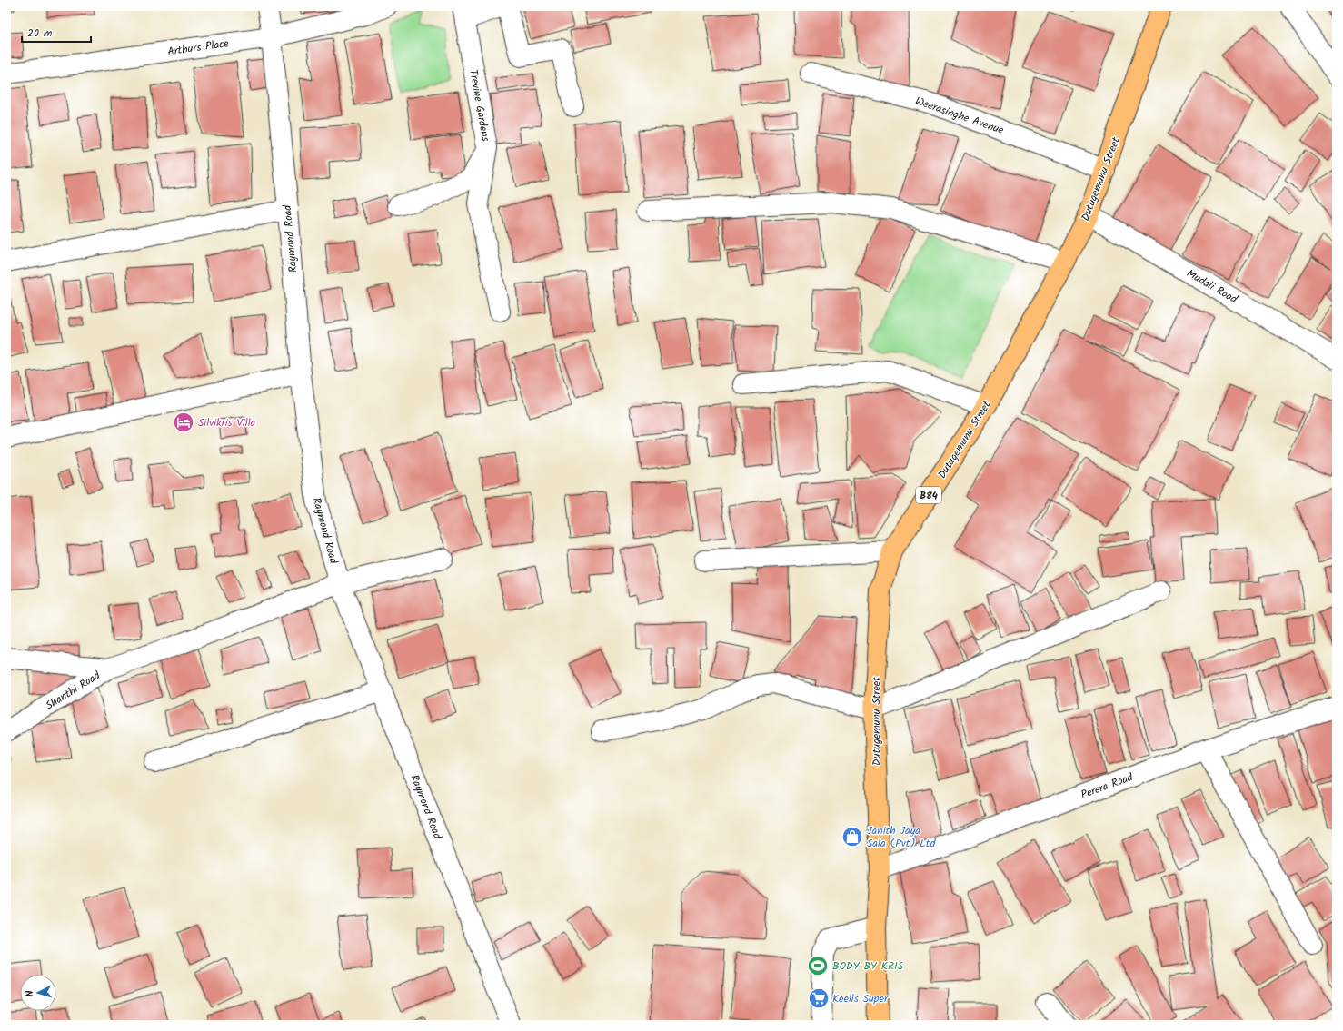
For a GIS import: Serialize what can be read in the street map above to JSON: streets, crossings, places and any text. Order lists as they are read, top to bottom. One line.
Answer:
{"streets":{"main road":["Dutugemunu Street","B84"],"street":["Arthurs Place","Trevine Gardens","Weerasinghe Avenue","Raymond Road","Mudali Road","Shanthi Road","Perera Road"]},"crossings":[["Arthurs Place","Raymond Road"],["Weerasinghe Avenue","Dutugemunu Street"],["Dutugemunu Street","Mudali Road"],["Dutugemunu Street","Perera Road"]],"places":{"hotel":["Silvikris Villa"],"shop":["Janith Jaya Sala (Pvt) Ltd"],"sports":["BODY BY KRIS"],"supermarket":["Keells Super"]},"scale_bar":"20 m","north":"left"}
